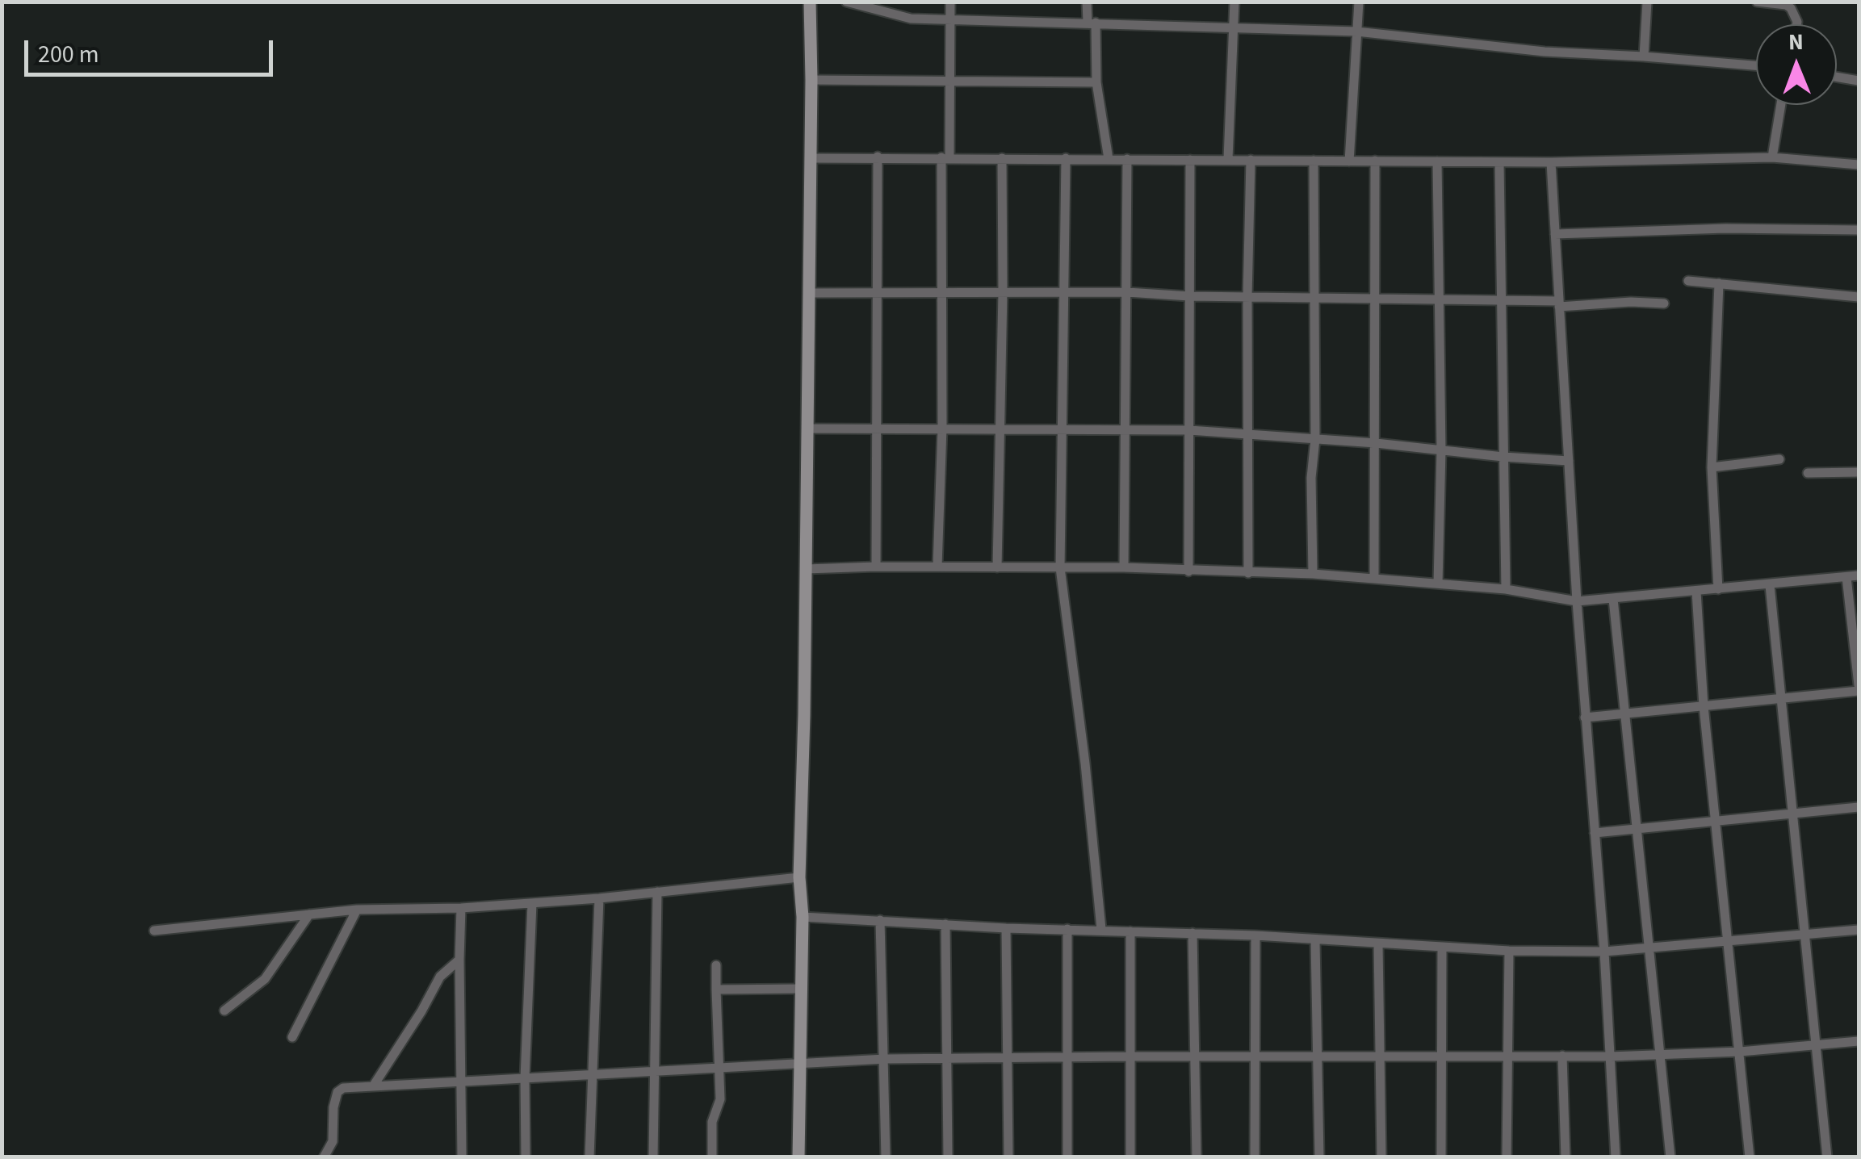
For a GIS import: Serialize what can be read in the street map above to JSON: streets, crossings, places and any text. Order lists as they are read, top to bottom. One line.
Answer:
{"scale_bar":"200 m","north":"top"}
